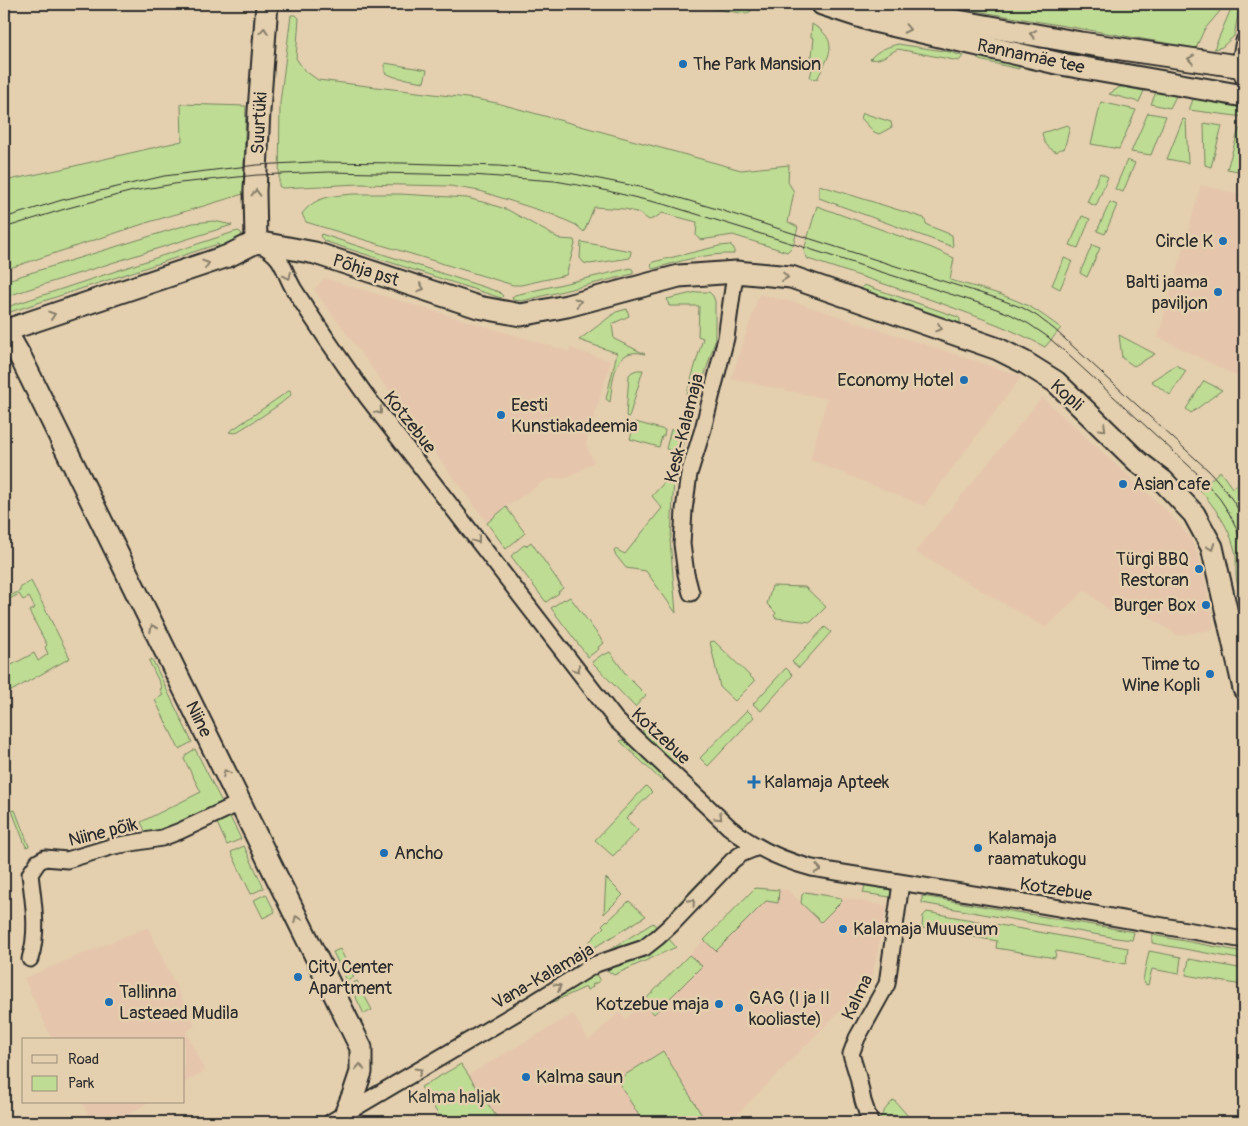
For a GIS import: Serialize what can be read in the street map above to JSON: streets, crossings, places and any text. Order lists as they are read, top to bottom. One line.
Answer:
{"streets":{"street":["Rannamäe tee","Suurtüki","Põhja pst","Kopli","Kotzebue","Kesk-Kalamaja","Niine","Niine põik","Vana-Kalamaja","Kalma"]},"crossings":[["Suurtüki","Põhja pst"],["Suurtüki","Kotzebue"],["Põhja pst","Kopli"],["Põhja pst","Kotzebue"],["Põhja pst","Kesk-Kalamaja"],["Kopli","Kesk-Kalamaja"],["Kotzebue","Vana-Kalamaja"],["Kotzebue","Kalma"],["Niine","Niine põik"],["Niine","Vana-Kalamaja"]],"one_way":["Suurtüki","Põhja pst","Kopli","Kotzebue","Niine","Vana-Kalamaja"],"parks":["Kalma haljak"],"places":{"other":["The Park Mansion","Circle K","Balti jaama paviljon","Economy Hotel","Eesti Kunstiakadeemia","Asian cafe","Türgi BBQ Restoran","Burger Box","Time to Wine Kopli","Kalamaja raamatukogu","Ancho","Kalamaja Muuseum","City Center Apartment","Tallinna Lasteaed Mudila","Kotzebue maja","GAG (I ja II kooliaste)","Kalma saun"],"health":["Kalamaja Apteek"]},"legend":["Road","Park"]}
